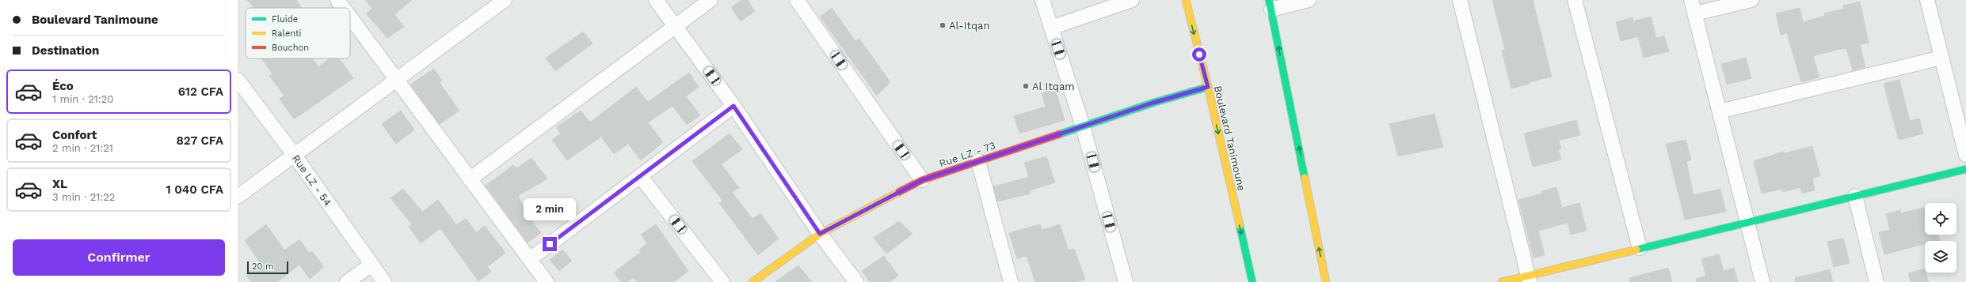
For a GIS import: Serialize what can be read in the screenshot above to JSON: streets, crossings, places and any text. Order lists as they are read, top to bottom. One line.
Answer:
{"streets":{"street":["Boulevard Tanimoune","Rue LZ - 73","Rue LZ - 54"]},"crossings":[["Boulevard Tanimoune","Rue LZ - 73"]],"one_way":["Boulevard Tanimoune"],"places":["Al-Itqan","Al Itqam"],"legend":["Fluide","Ralenti","Bouchon"],"scale_bar":"20 m","page":{"banner":["Boulevard Tanimoune","Destination"],"list":[{"name":"Éco","note":"1 min · 21:20","value":"612 CFA"},{"name":"Confort","note":"2 min · 21:21","value":"827 CFA"},{"name":"XL","note":"3 min · 21:22","value":"1 040 CFA"}],"bubble":"2 min","buttons":"Confirmer","scale":"20 m"}}
